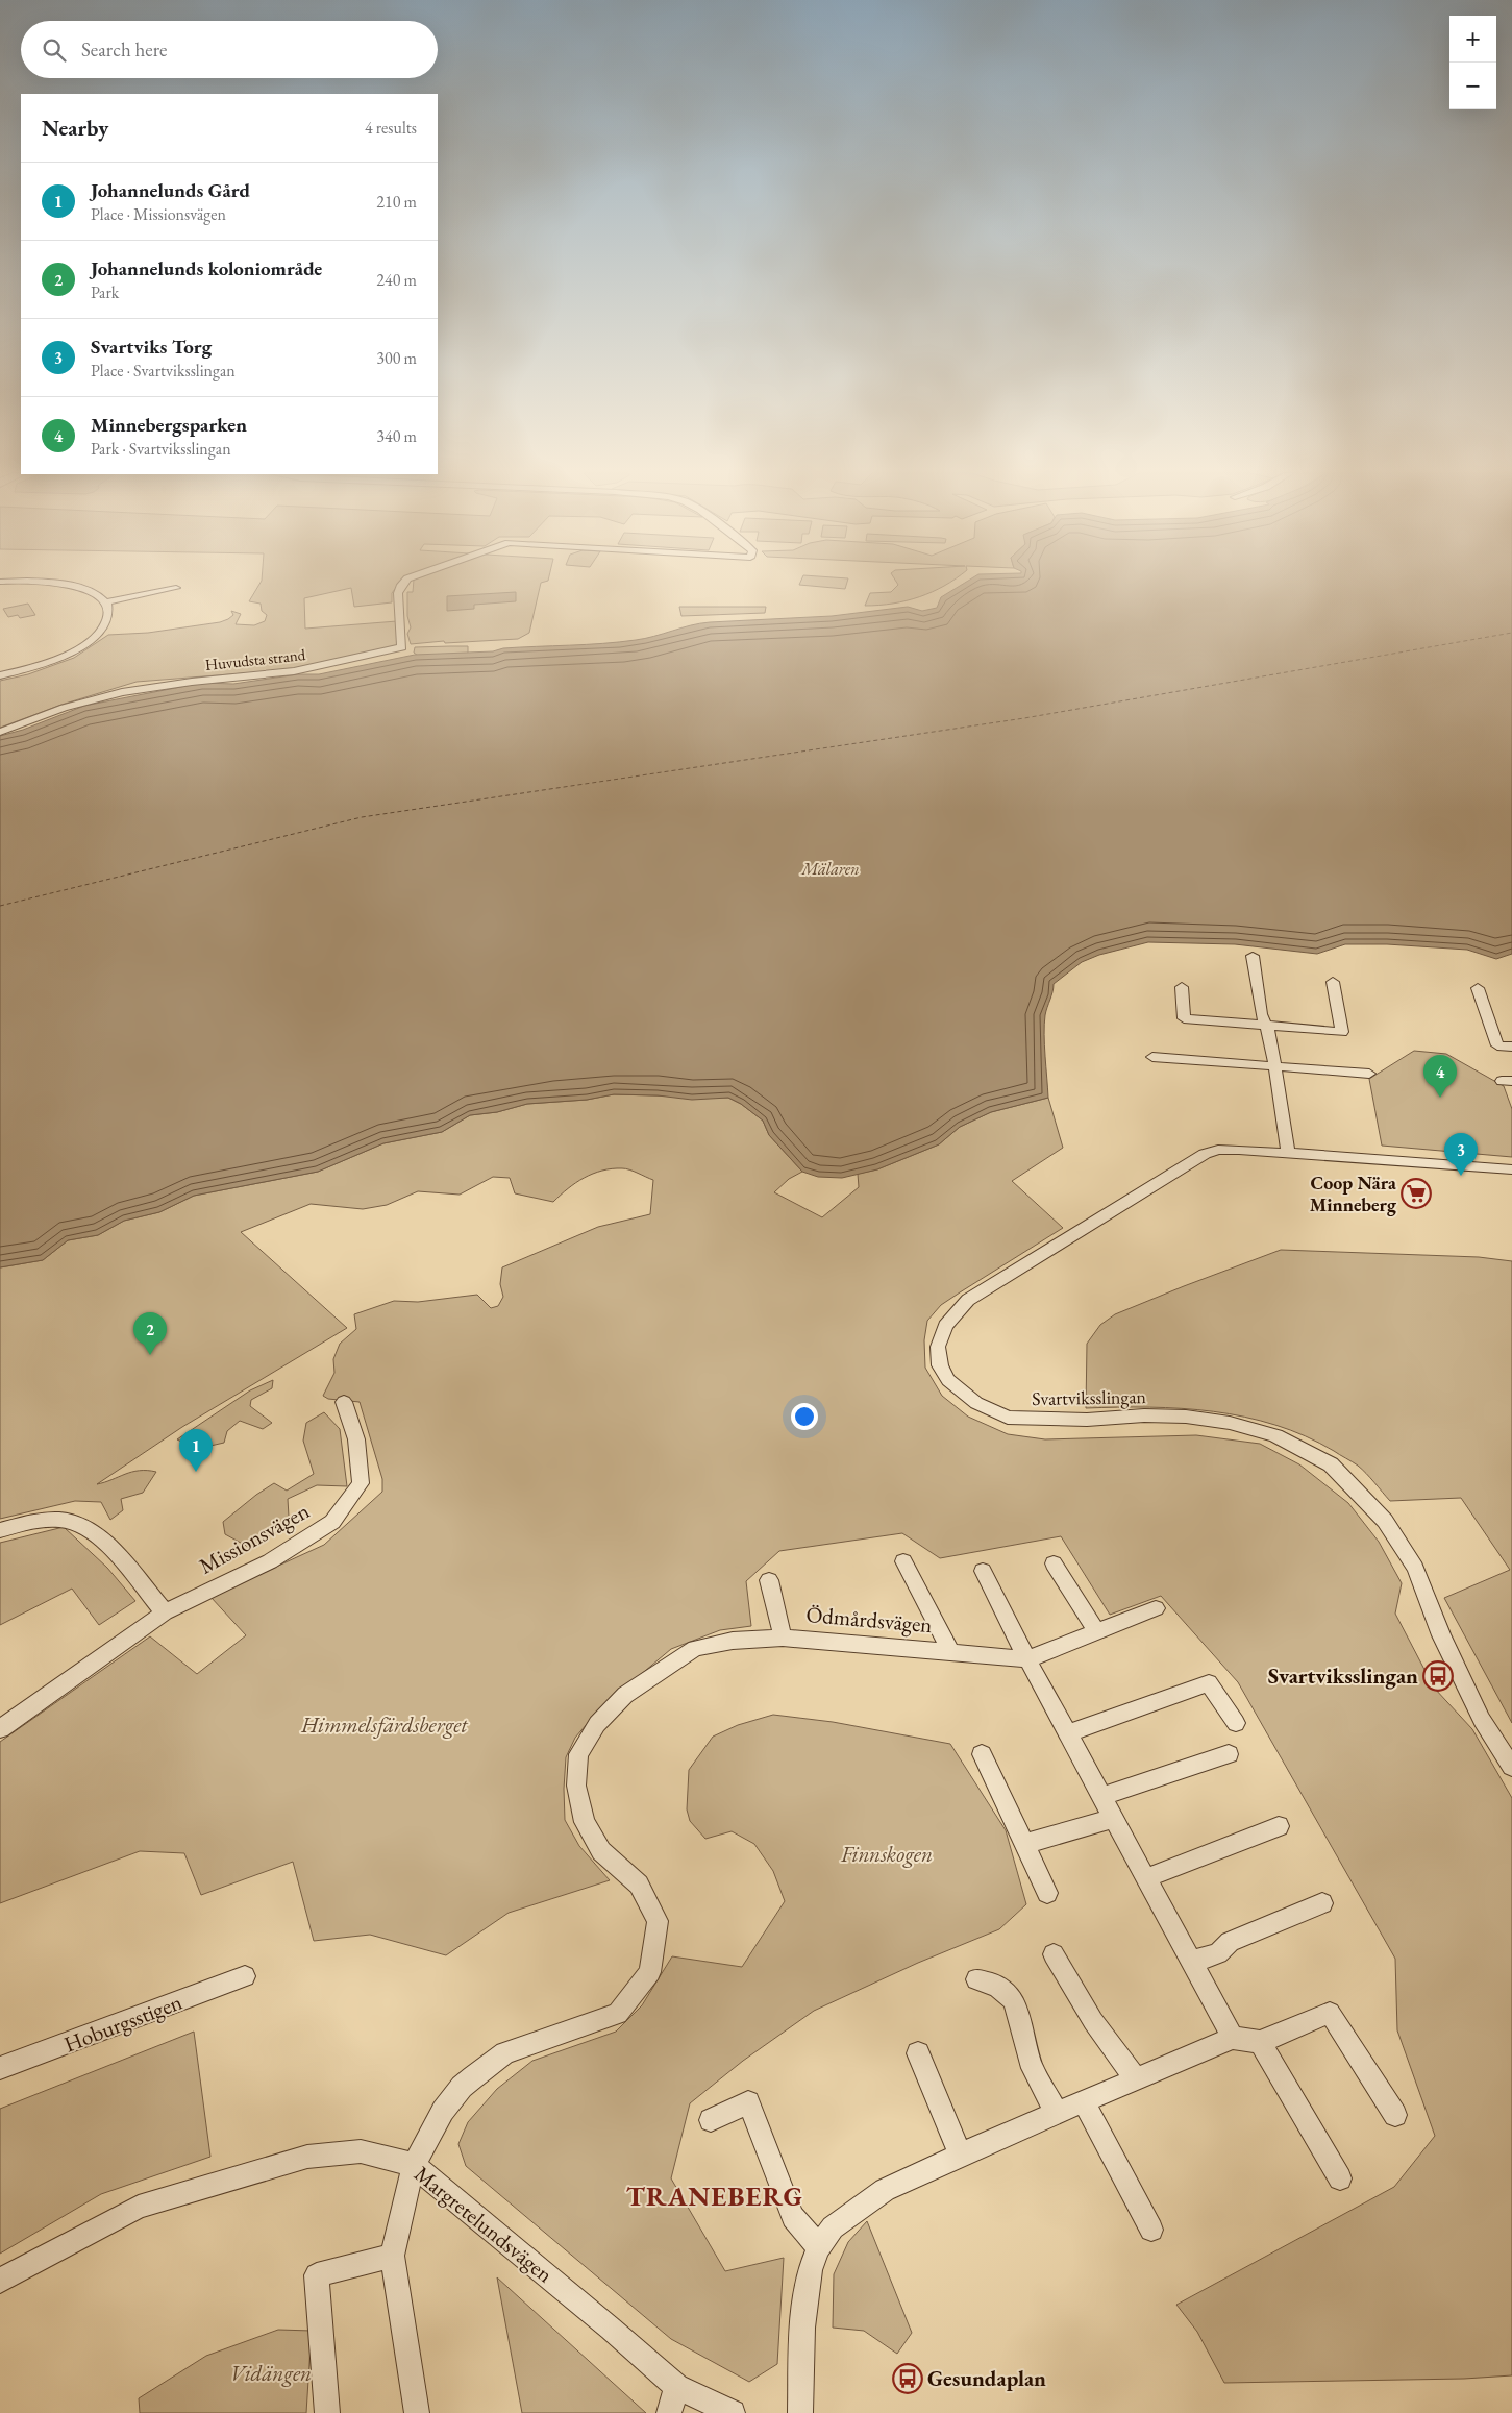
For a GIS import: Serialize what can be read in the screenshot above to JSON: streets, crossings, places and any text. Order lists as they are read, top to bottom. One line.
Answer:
{"streets":{"street":["Huvudsta strand","Svartviksslingan","Missionsvägen","Ödmårdsvägen","Hoburgsstigen","Margretelundsvägen"]},"crossings":[["Ödmårdsvägen","Margretelundsvägen"]],"districts":["TRANEBERG"],"water":["Mälaren"],"parks":["Himmelsfärdsberget","Finnskogen","Vidängen"],"places":{"supermarket":["Coop Nära Minneberg"],"bus stop":["Svartviksslingan","Gesundaplan"]},"page":{"map_buttons":["+","−"],"search":"Search here","heading":["Nearby","4 results"],"list":[{"mark":"1","name":"Johannelunds Gård","note":"Place · Missionsvägen","value":"210 m"},{"mark":"2","name":"Johannelunds koloniområde","note":"Park","value":"240 m"},{"mark":"3","name":"Svartviks Torg","note":"Place · Svartviksslingan","value":"300 m"},{"mark":"4","name":"Minnebergsparken","note":"Park · Svartviksslingan","value":"340 m"}],"pins":["4","3","2","1"]}}
